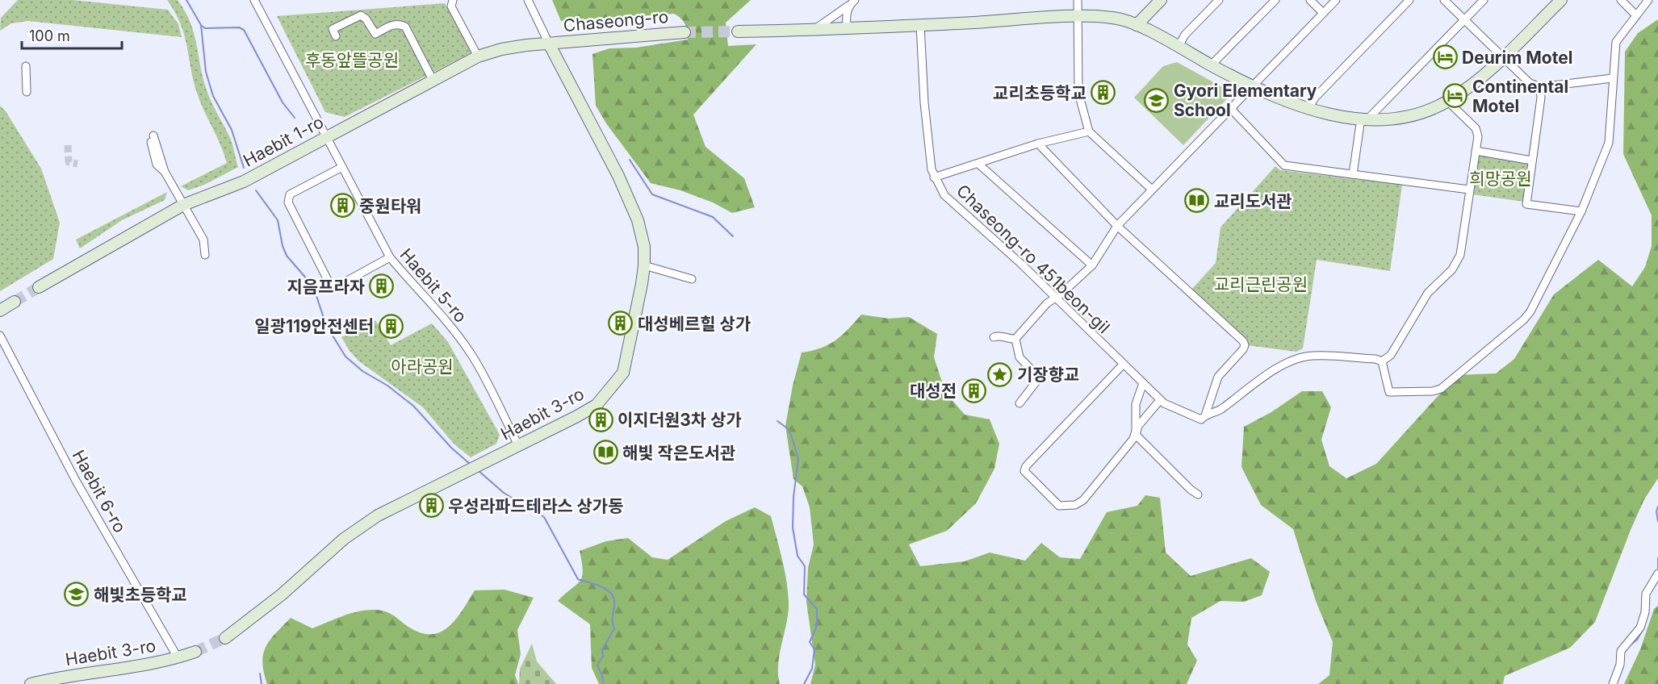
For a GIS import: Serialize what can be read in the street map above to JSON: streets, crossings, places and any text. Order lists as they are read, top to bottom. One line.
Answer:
{"streets":{"street":["Chaseong-ro","Haebit 1-ro","Chaseong-ro 451beon-gil","Haebit 5-ro","Haebit 3-ro","Haebit 6-ro"]},"crossings":[["Chaseong-ro","Haebit 1-ro"],["Chaseong-ro","Haebit 3-ro"],["Haebit 1-ro","Haebit 5-ro"],["Haebit 1-ro","Haebit 3-ro"],["Haebit 5-ro","Haebit 3-ro"],["Haebit 3-ro","Haebit 6-ro"]],"parks":["후동앞뜰공원","희망공원","교리근린공원","아라공원"],"places":{"hotel":["Deurim Motel","Continental Motel"],"building":["교리초등학교","중원타워","지음프라자","대성베르힐 상가","일광119안전센터","대성전","이지더원3차 상가","우성라파드테라스 상가동"],"school or university":["Gyori Elementary School","해빛초등학교"],"library":["교리도서관","해빛 작은도서관"],"place":["기장향교"]},"scale_bar":"100 m"}
